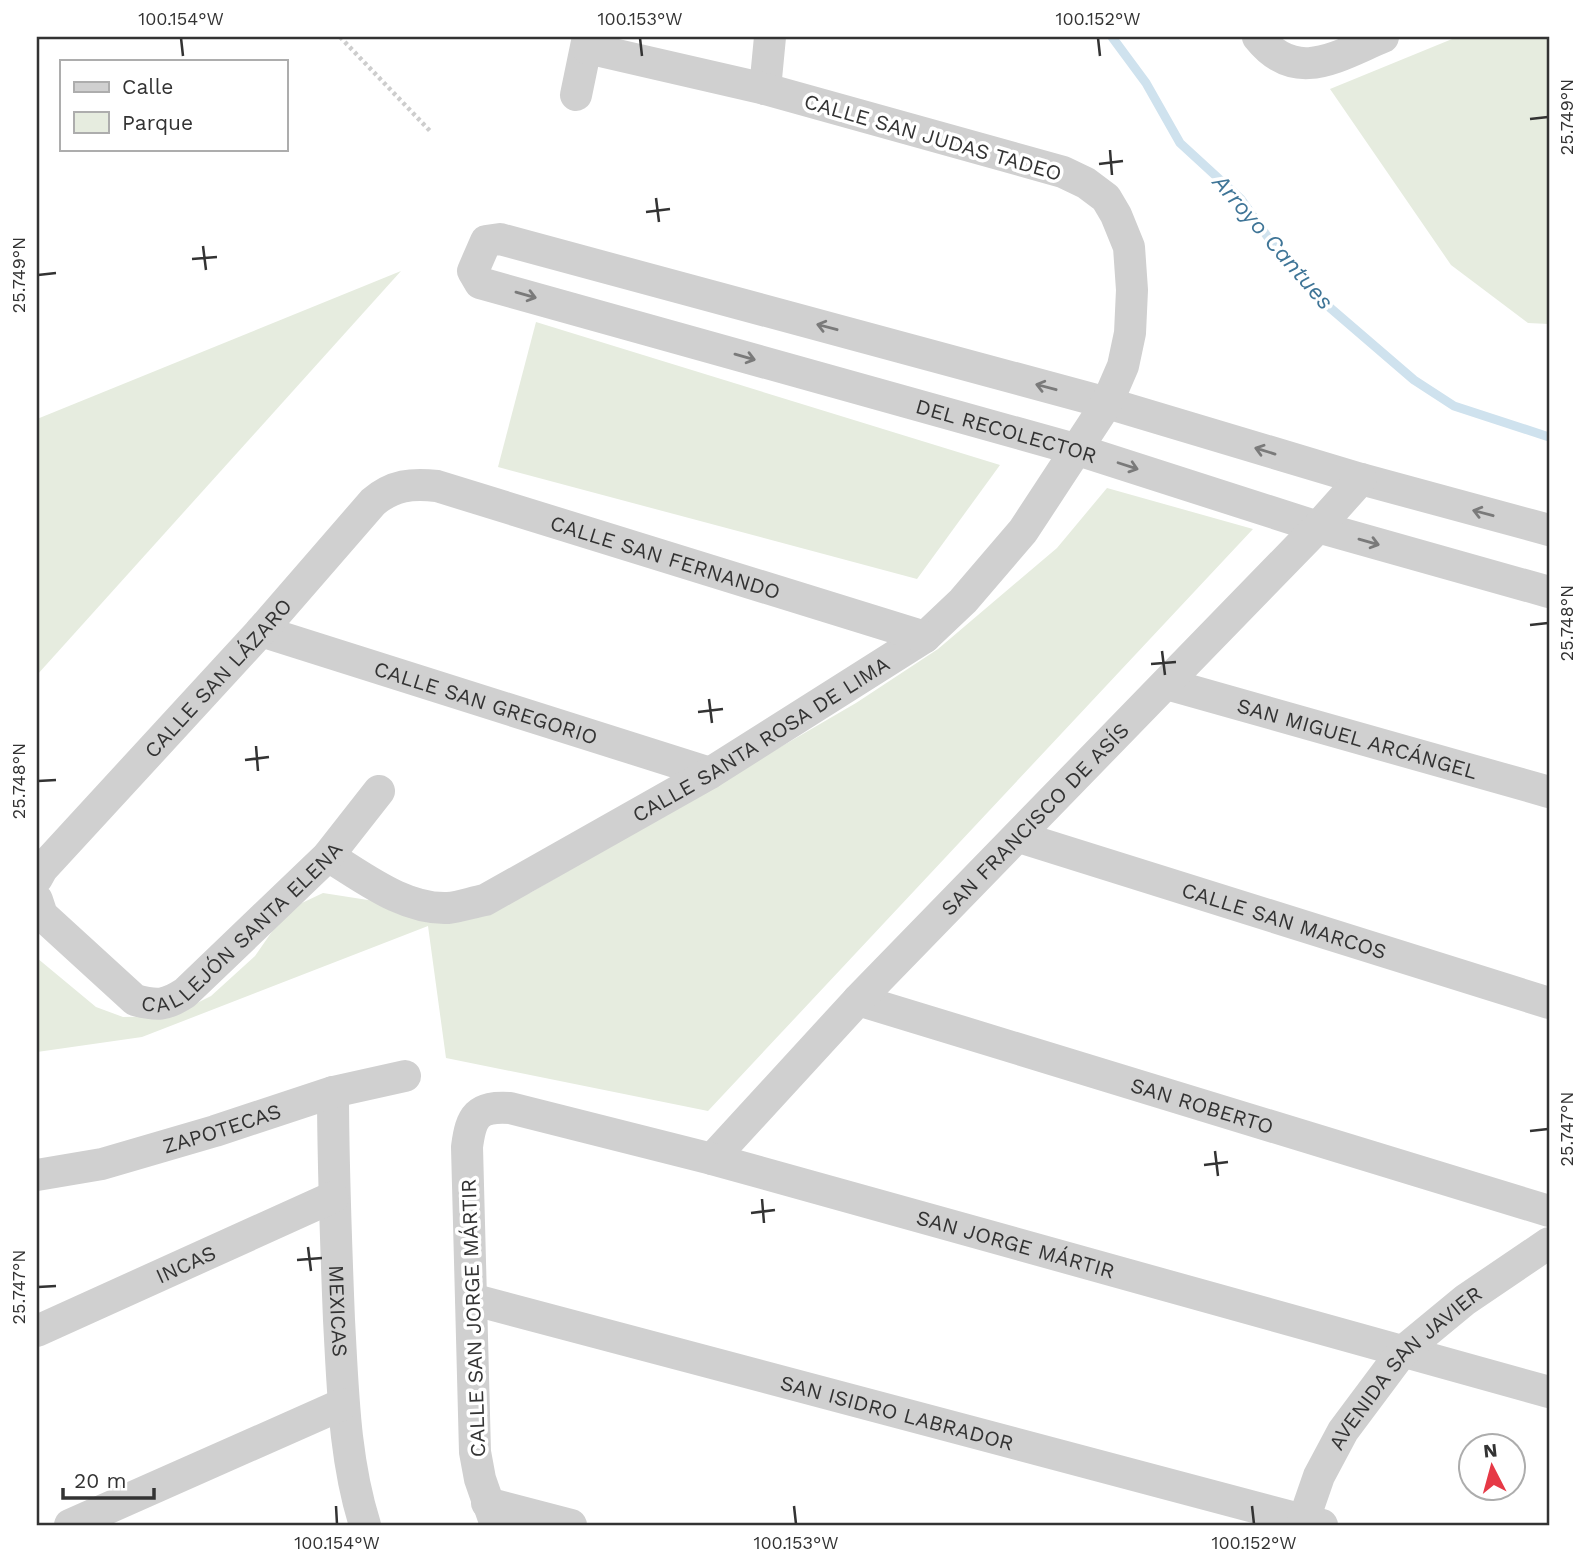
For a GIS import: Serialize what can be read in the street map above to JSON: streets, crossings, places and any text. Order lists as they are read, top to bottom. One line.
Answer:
{"streets":{"street":["CALLE SAN JUDAS TADEO","DEL RECOLECTOR","CALLE SAN FERNANDO","CALLE SAN LÁZARO","CALLE SAN GREGORIO","CALLE SANTA ROSA DE LIMA","SAN MIGUEL ARCÁNGEL","SAN FRANCISCO DE ASÍS","CALLEJÓN SANTA ELENA","CALLE SAN MARCOS","SAN ROBERTO","ZAPOTECAS","SAN JORGE MÁRTIR","INCAS","MEXICAS","CALLE SAN JORGE MÁRTIR","AVENIDA SAN JAVIER","SAN ISIDRO LABRADOR"]},"crossings":[["CALLE SAN JUDAS TADEO","DEL RECOLECTOR"],["CALLE SAN JUDAS TADEO","CALLE SANTA ROSA DE LIMA"],["DEL RECOLECTOR","CALLE SANTA ROSA DE LIMA"],["DEL RECOLECTOR","SAN FRANCISCO DE ASÍS"],["CALLE SAN FERNANDO","CALLE SAN LÁZARO"],["CALLE SAN FERNANDO","CALLE SANTA ROSA DE LIMA"],["CALLE SAN LÁZARO","CALLE SAN GREGORIO"],["CALLE SAN GREGORIO","CALLE SANTA ROSA DE LIMA"],["CALLE SANTA ROSA DE LIMA","CALLEJÓN SANTA ELENA"],["SAN MIGUEL ARCÁNGEL","SAN FRANCISCO DE ASÍS"],["SAN FRANCISCO DE ASÍS","CALLE SAN MARCOS"],["SAN FRANCISCO DE ASÍS","SAN ROBERTO"],["SAN FRANCISCO DE ASÍS","SAN JORGE MÁRTIR"],["ZAPOTECAS","MEXICAS"],["SAN JORGE MÁRTIR","CALLE SAN JORGE MÁRTIR"],["SAN JORGE MÁRTIR","AVENIDA SAN JAVIER"],["INCAS","MEXICAS"],["CALLE SAN JORGE MÁRTIR","SAN ISIDRO LABRADOR"],["AVENIDA SAN JAVIER","SAN ISIDRO LABRADOR"]],"water":["Arroyo Cantues"],"legend":["Calle","Parque"],"scale_bar":"20 m","north":"top","coordinates":["100.154°W","100.153°W","100.152°W","25.749°N","25.748°N","25.747°N"]}
